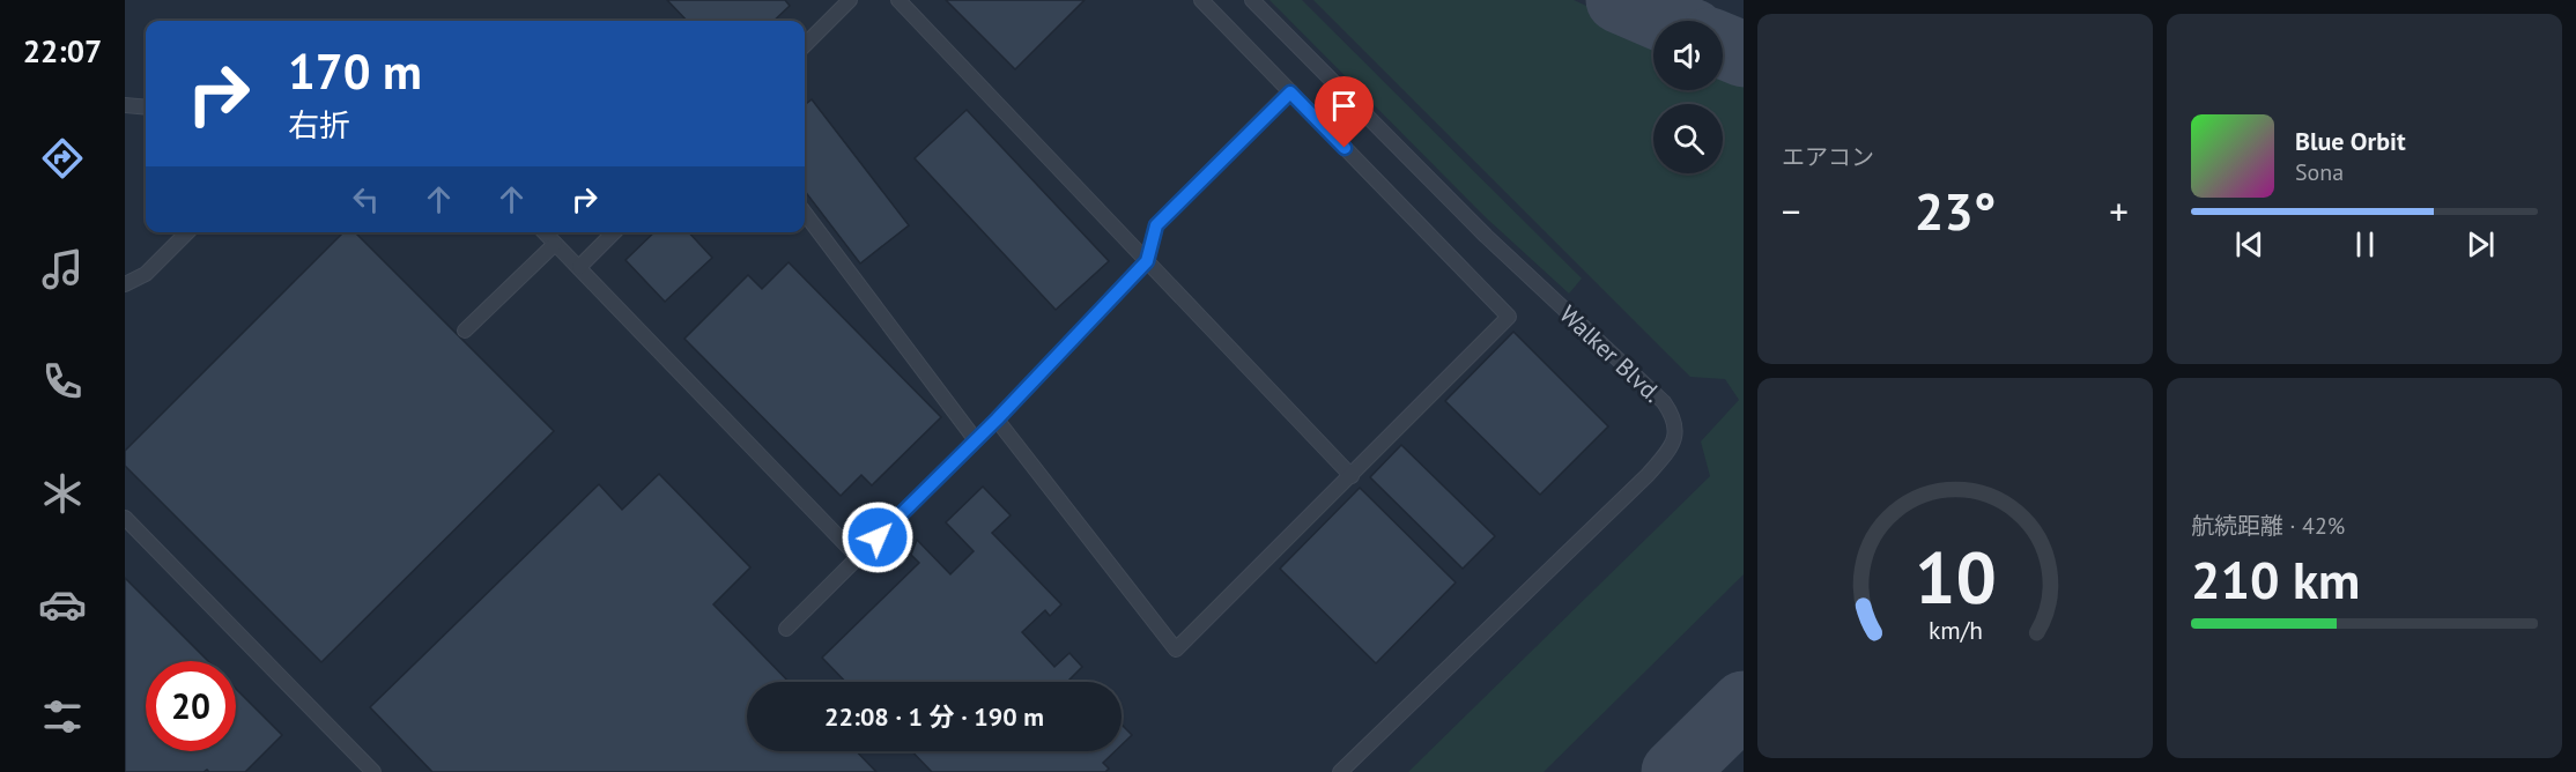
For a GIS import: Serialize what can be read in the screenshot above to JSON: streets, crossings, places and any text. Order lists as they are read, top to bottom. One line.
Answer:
{"streets":{"lane":["Walker Blvd."]},"page":{"tabs":"22:07","tile":["エアコン",["航続距離 · 42%","210 km"]],"turn":["170 m","右折"],"song":["Blue Orbit","Sona"],"heat":["−","23°","+"],"limit":"20","trip":"22:08 · 1 分 · 190 m","gauge":["10","km/h"]}}
